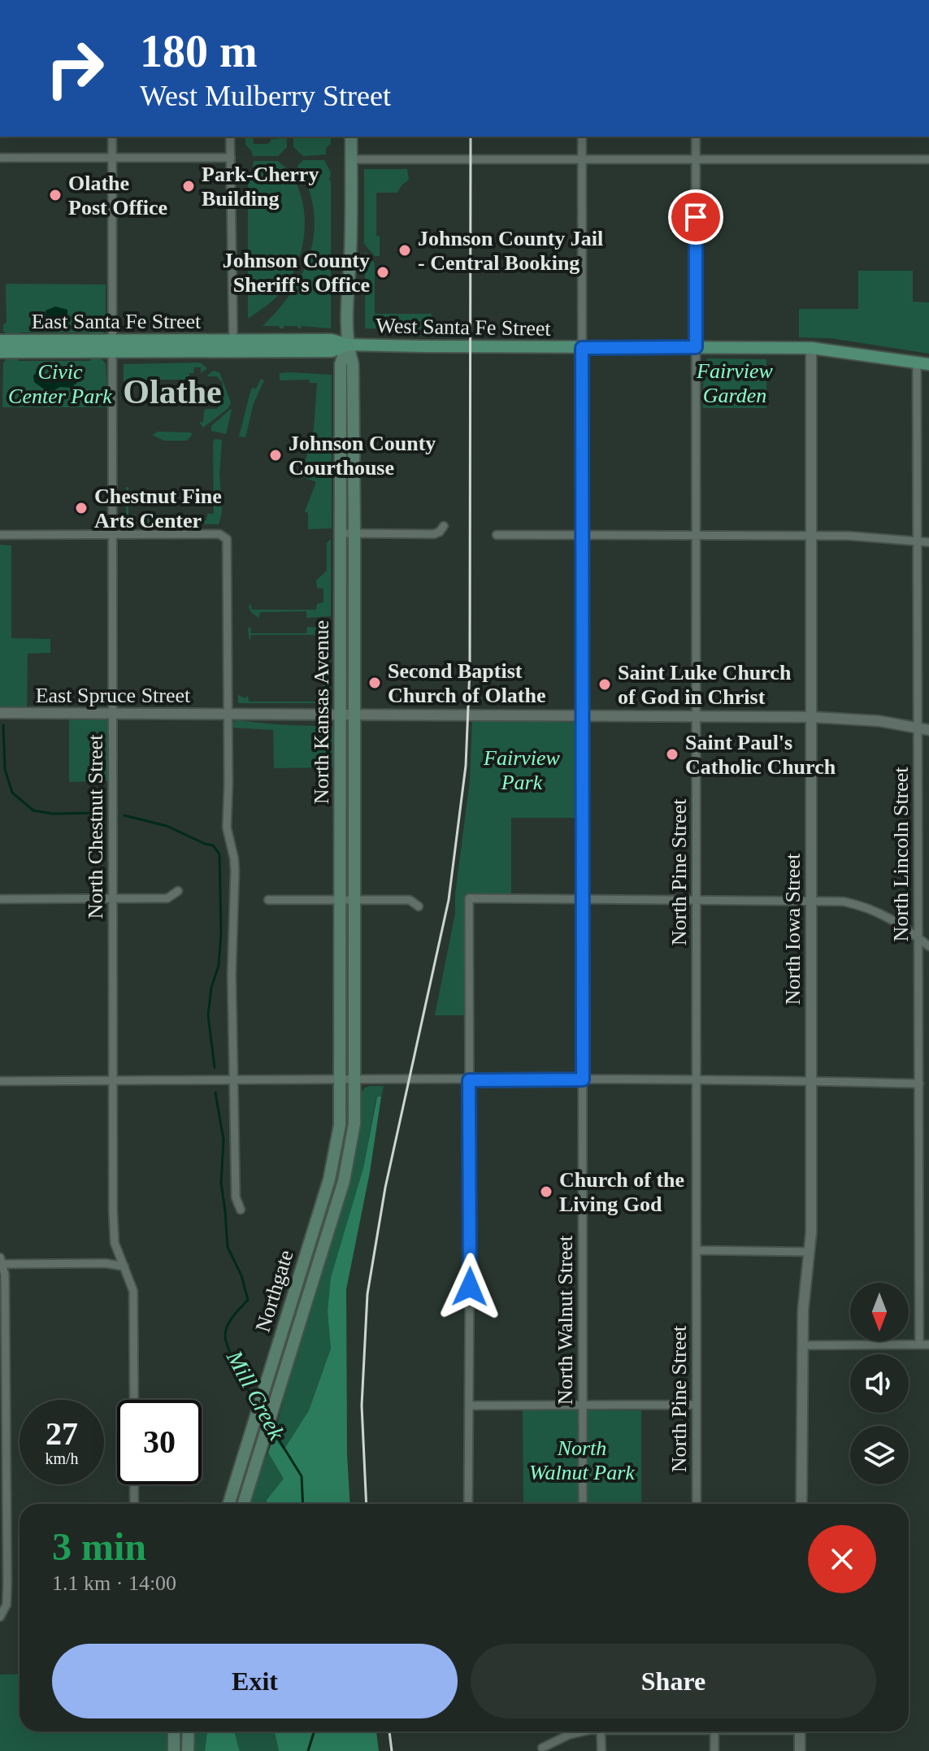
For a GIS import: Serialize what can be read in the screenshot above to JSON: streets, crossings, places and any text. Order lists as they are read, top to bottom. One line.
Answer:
{"streets":{"main road":["East Santa Fe Street","West Santa Fe Street","North Kansas Avenue","Northgate"],"street":["East Spruce Street","North Chestnut Street","North Lincoln Street","North Pine Street","North Iowa Street","North Walnut Street"]},"crossings":[["East Santa Fe Street","West Santa Fe Street"],["East Santa Fe Street","North Chestnut Street"],["West Santa Fe Street","North Kansas Avenue"],["West Santa Fe Street","North Lincoln Street"],["West Santa Fe Street","North Pine Street"],["West Santa Fe Street","North Iowa Street"],["West Santa Fe Street","North Walnut Street"],["East Spruce Street","North Kansas Avenue"],["East Spruce Street","North Chestnut Street"],["East Spruce Street","North Lincoln Street"],["East Spruce Street","North Pine Street"],["East Spruce Street","North Iowa Street"],["East Spruce Street","North Walnut Street"],["North Kansas Avenue","Northgate"]],"districts":["Olathe"],"water":["Mill Creek"],"parks":["Fairview Garden","Civic Center Park","Fairview Park","North Walnut Park"],"places":["Park-Cherry Building","Olathe Post Office","Johnson County Jail - Central Booking","Johnson County Sheriff's Office","Johnson County Courthouse","Chestnut Fine Arts Center","Second Baptist Church of Olathe","Saint Luke Church of God in Christ","Saint Paul's Catholic Church","Church of the Living God"],"north":"bottom","page":{"turn":["180 m","West Mulberry Street"],"speed":"27 km/h","limit":"30","heading":["3 min","1.1 km · 14:00"],"buttons":["Exit","Share"]}}
